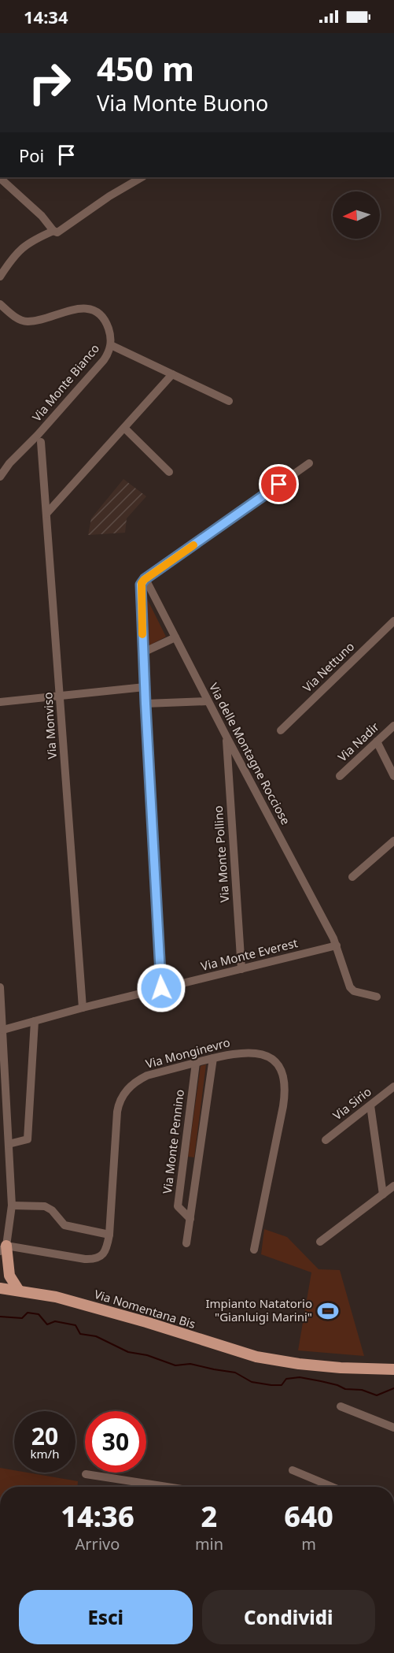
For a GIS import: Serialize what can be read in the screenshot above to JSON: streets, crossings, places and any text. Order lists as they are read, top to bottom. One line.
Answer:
{"streets":{"main road":["Via Nomentana Bis"],"street":["Via Monte Bianco","Via Nettuno","Via Monviso","Via Nadir","Via delle Montagne Rocciose","Via Monte Pollino","Via Monte Everest","Via Monginevro","Via Sirio","Via Monte Pennino"]},"crossings":[["Via Monviso","Via Monte Everest"],["Via delle Montagne Rocciose","Via Monte Pollino"],["Via delle Montagne Rocciose","Via Monte Everest"],["Via Monte Pollino","Via Monte Everest"],["Via Monginevro","Via Monte Pennino"]],"places":{"sports":["Impianto Natatorio \"Gianluigi Marini\""]},"north":"left","page":{"status":"14:34","turn":["450 m","Via Monte Buono"],"then":"Poi","speed":"20 km/h","limit":"30","eta":["14:36","Arrivo","2","min","640","m"],"buttons":["Esci","Condividi"]}}
